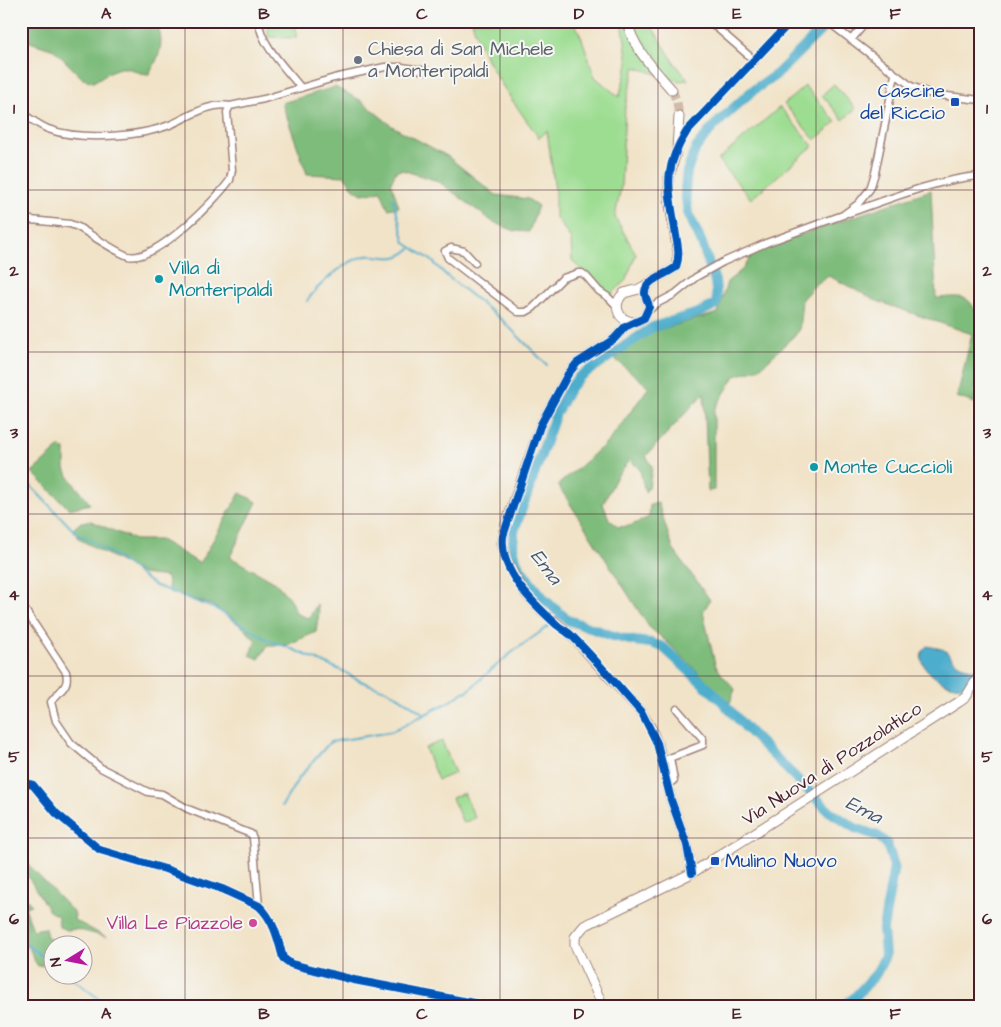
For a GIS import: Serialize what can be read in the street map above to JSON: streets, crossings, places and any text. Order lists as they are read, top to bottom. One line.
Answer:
{"streets":{"street":["Via Nuova di Pozzolatico"]},"water":["Ema"],"places":{"other":["Chiesa di San Michele a Monteripaldi","Villa di Monteripaldi","Monte Cuccioli","Villa Le Piazzole"],"transit":["Cascine del Riccio","Mulino Nuovo"]},"north":"left","grid":{"columns":["A","B","C","D","E","F"],"rows":["1","2","3","4","5","6"]}}
